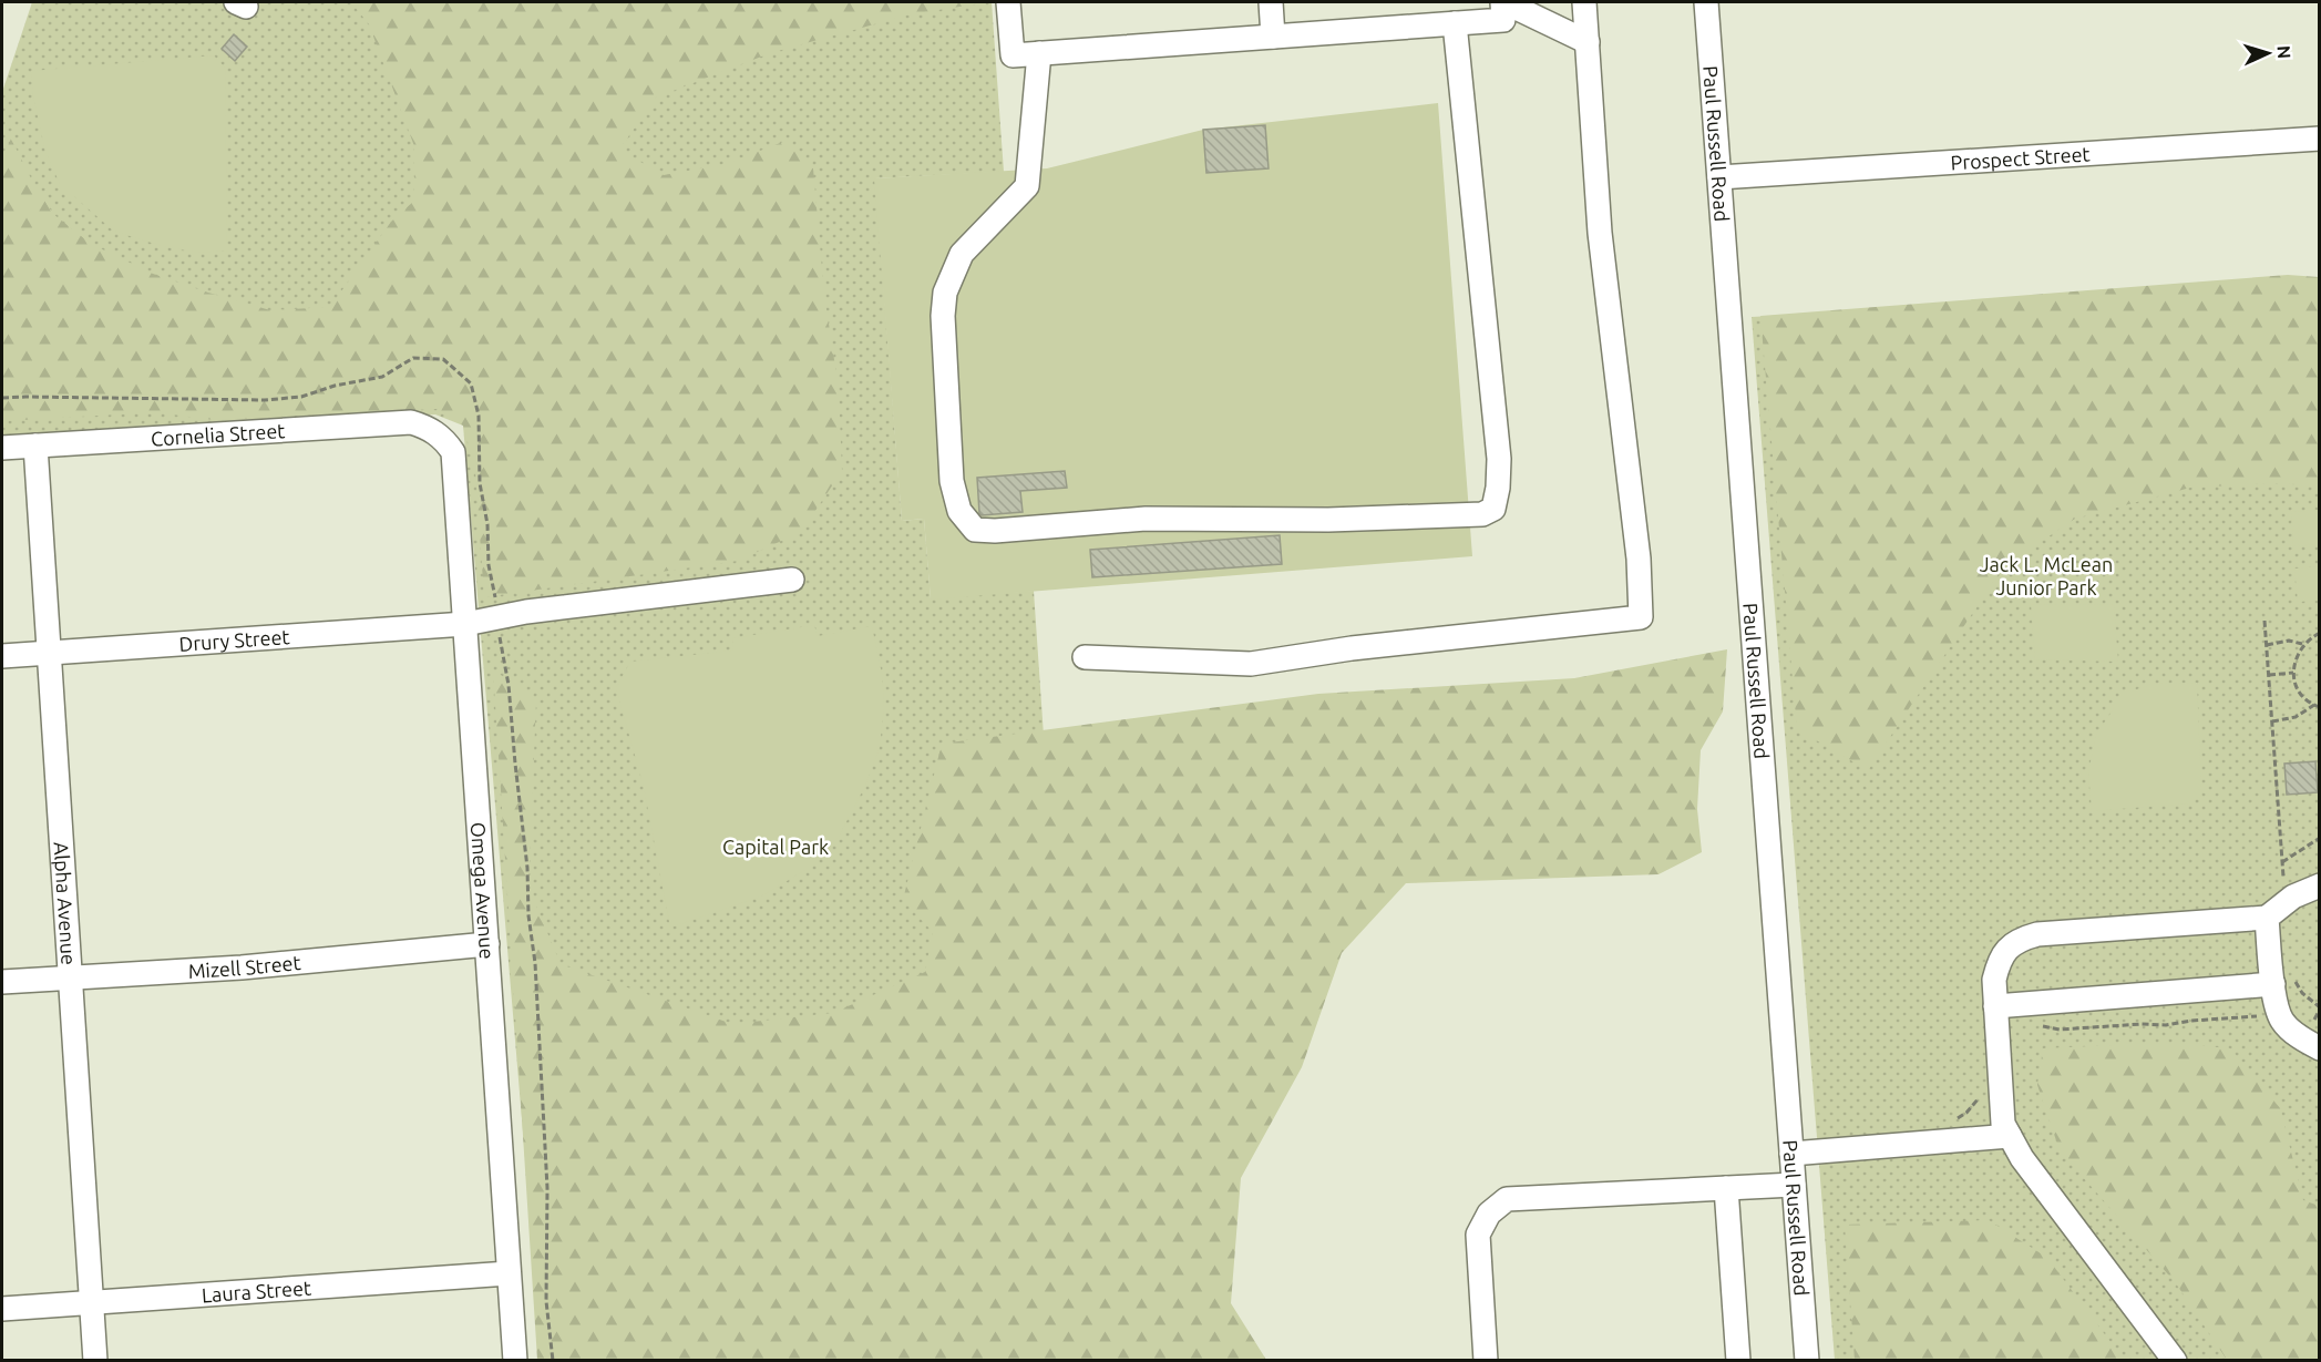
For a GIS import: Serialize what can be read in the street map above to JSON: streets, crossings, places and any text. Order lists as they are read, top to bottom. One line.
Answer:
{"streets":{"street":["Paul Russell Road","Prospect Street","Cornelia Street","Drury Street","Omega Avenue","Alpha Avenue","Mizell Street","Laura Street"]},"crossings":[["Paul Russell Road","Prospect Street"],["Cornelia Street","Omega Avenue"],["Cornelia Street","Alpha Avenue"],["Drury Street","Omega Avenue"],["Drury Street","Alpha Avenue"],["Omega Avenue","Mizell Street"],["Omega Avenue","Laura Street"],["Alpha Avenue","Mizell Street"],["Alpha Avenue","Laura Street"]],"parks":["Jack L. McLean Junior Park","Capital Park"],"north":"right"}
